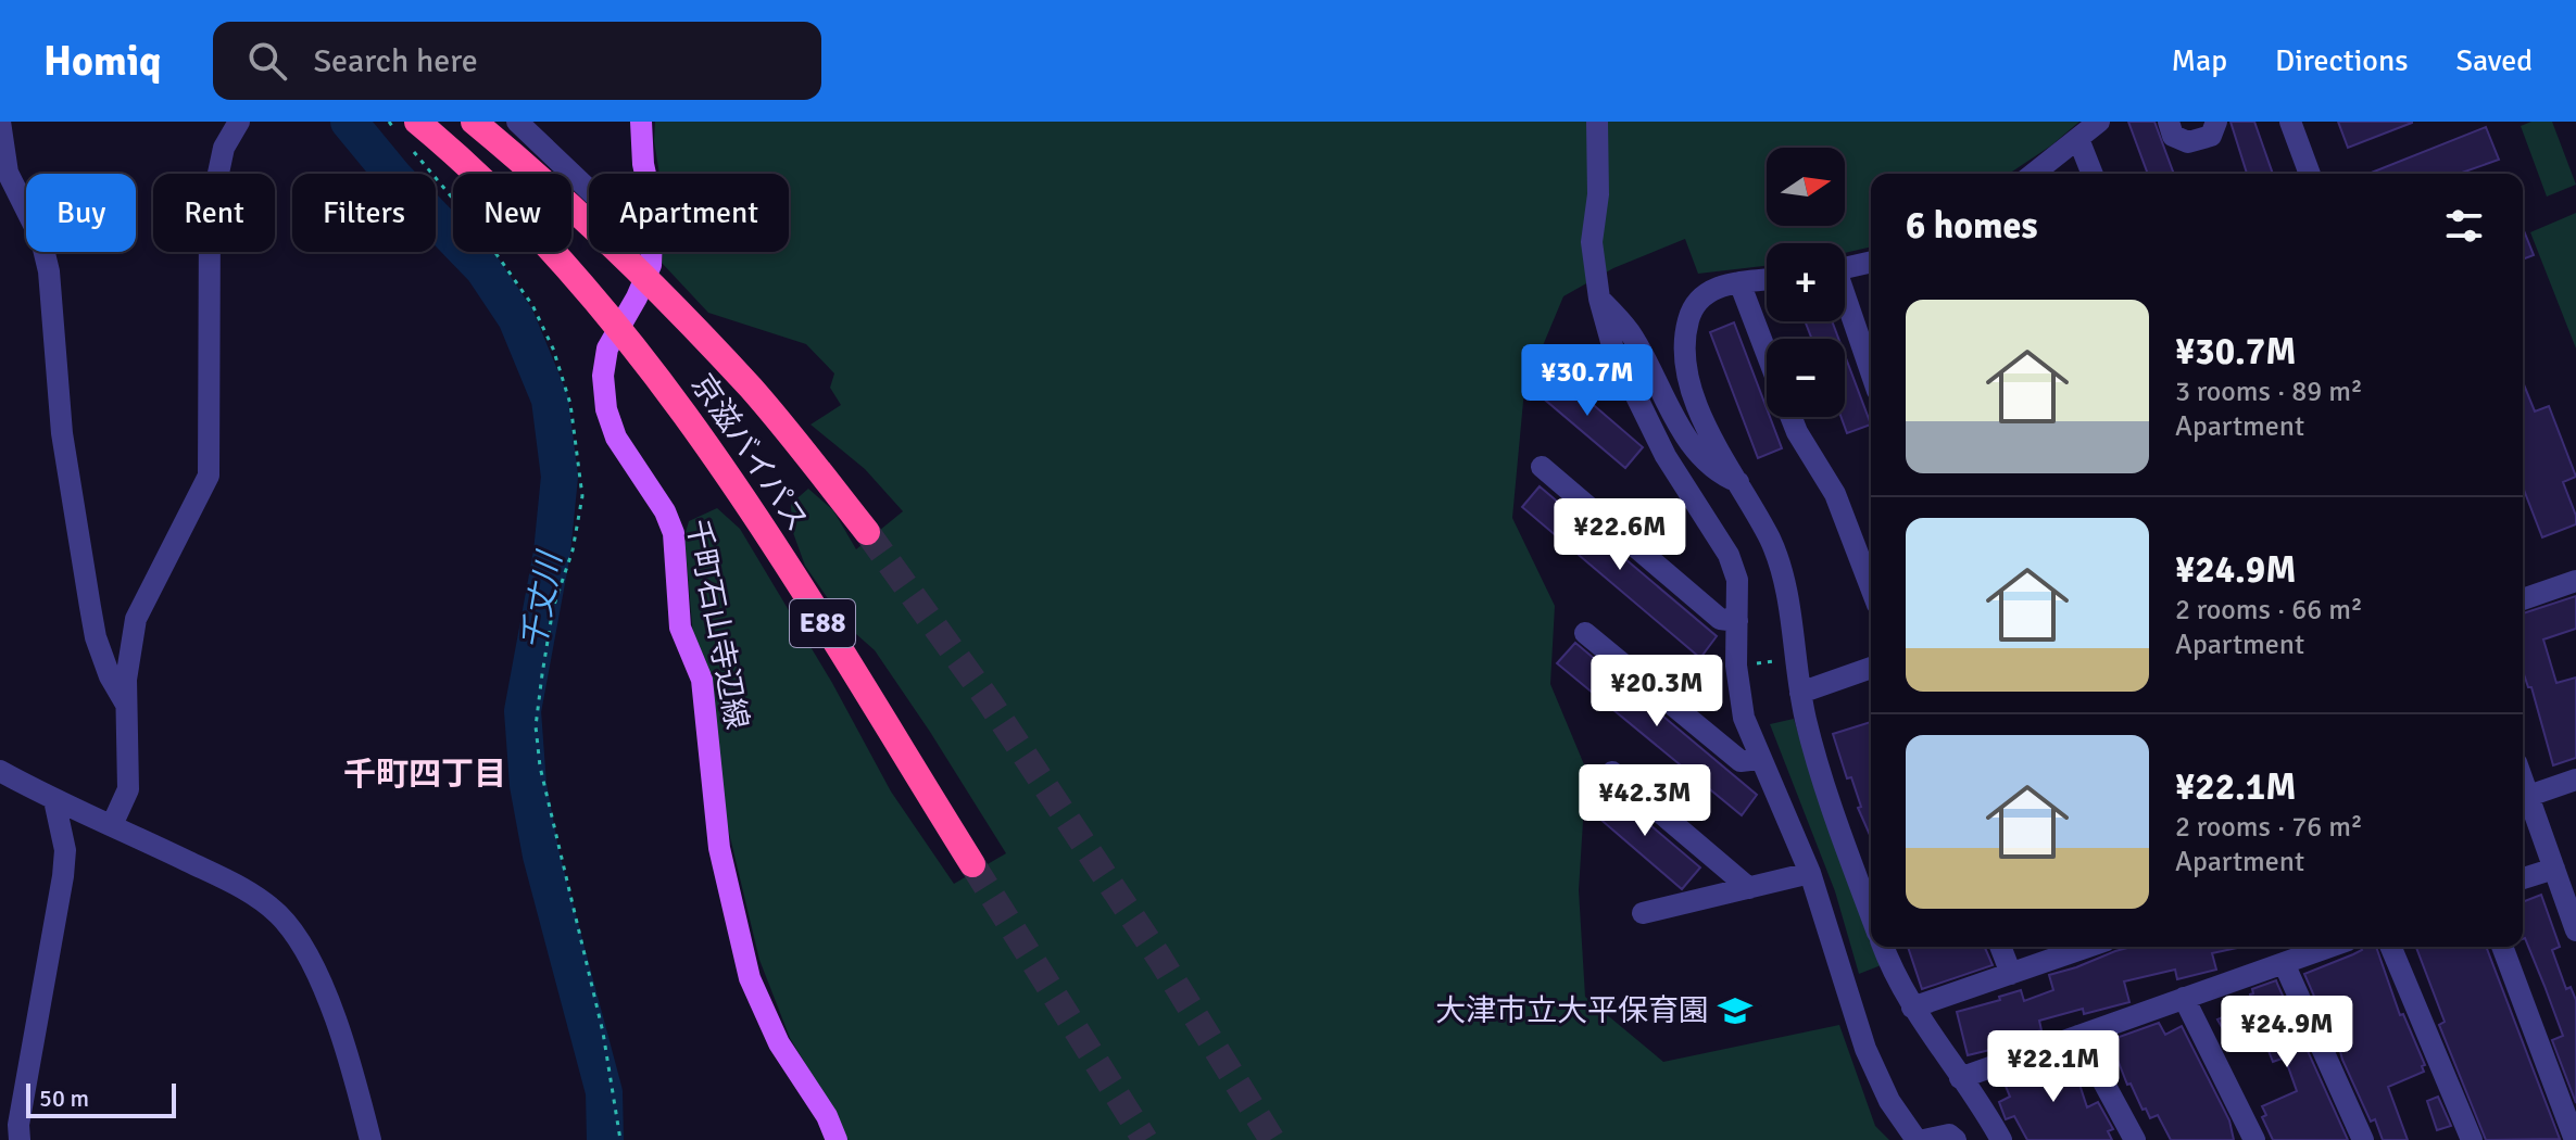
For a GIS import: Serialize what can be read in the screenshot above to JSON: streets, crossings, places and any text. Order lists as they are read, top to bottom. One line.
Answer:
{"streets":{"highway":["京滋バイパス","E88"],"main road":["千町石山寺辺線"]},"districts":["千町四丁目"],"water":["千丈川"],"places":{"school or university":["大津市立大平保育園"]},"scale_bar":"50 m","north":"right","page":{"header":"Homiq","search":"Search here","nav":["Map","Directions","Saved"],"map_buttons":["+","−"],"chip":["Buy","Rent","Filters","New","Apartment"],"heading":"6 homes","list":[{"name":"¥30.7M","note":"3 rooms · 89 m² · Apartment"},{"name":"¥24.9M","note":"2 rooms · 66 m² · Apartment"},{"name":"¥22.1M","note":"2 rooms · 76 m² · Apartment"}],"price":["¥30.7M","¥22.6M","¥20.3M","¥42.3M","¥24.9M","¥22.1M"],"scale":"50 m"}}
